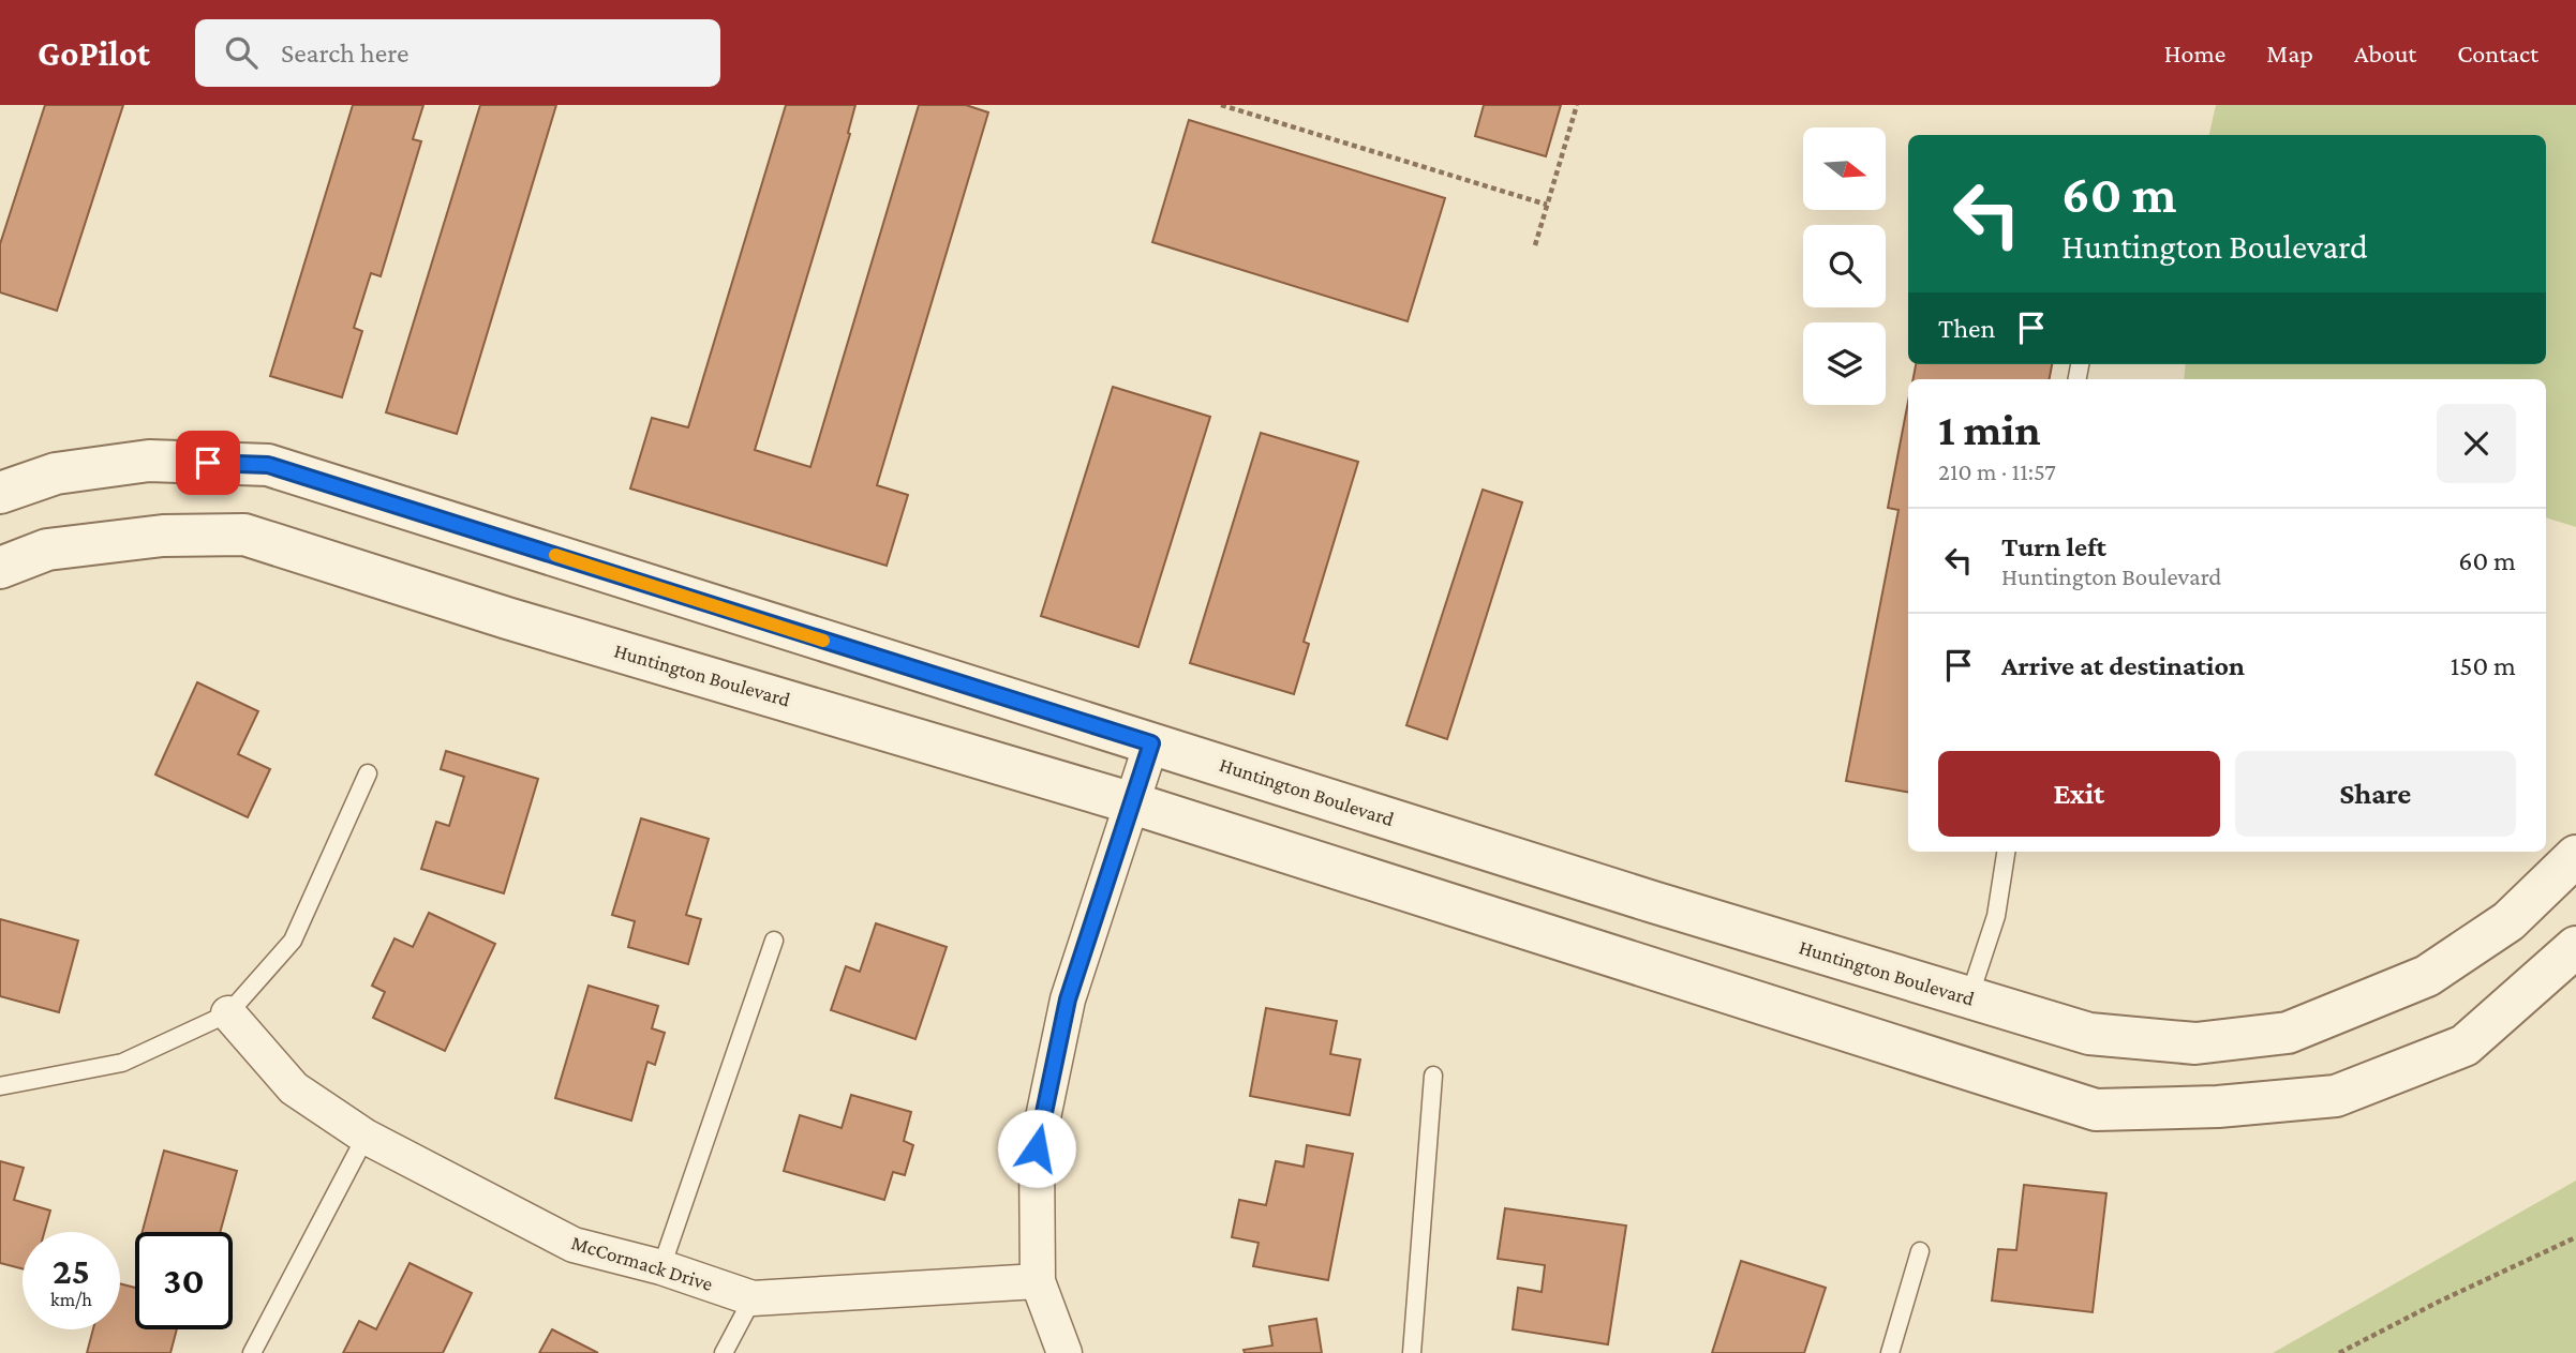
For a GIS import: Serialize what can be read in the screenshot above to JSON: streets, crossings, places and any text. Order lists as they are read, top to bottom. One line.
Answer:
{"streets":{"street":["Huntington Boulevard","McCormack Drive"]},"north":"right","page":{"header":"GoPilot","search":"Search here","nav":["Home","Map","About","Contact"],"turn":["60 m","Huntington Boulevard"],"then":"Then","heading":["1 min","210 m · 11:57"],"list":[{"name":"Turn left","note":"Huntington Boulevard","value":"60 m"},{"name":"Arrive at destination","value":"150 m"}],"buttons":["Exit","Share"],"speed":"25 km/h","limit":"30"}}
